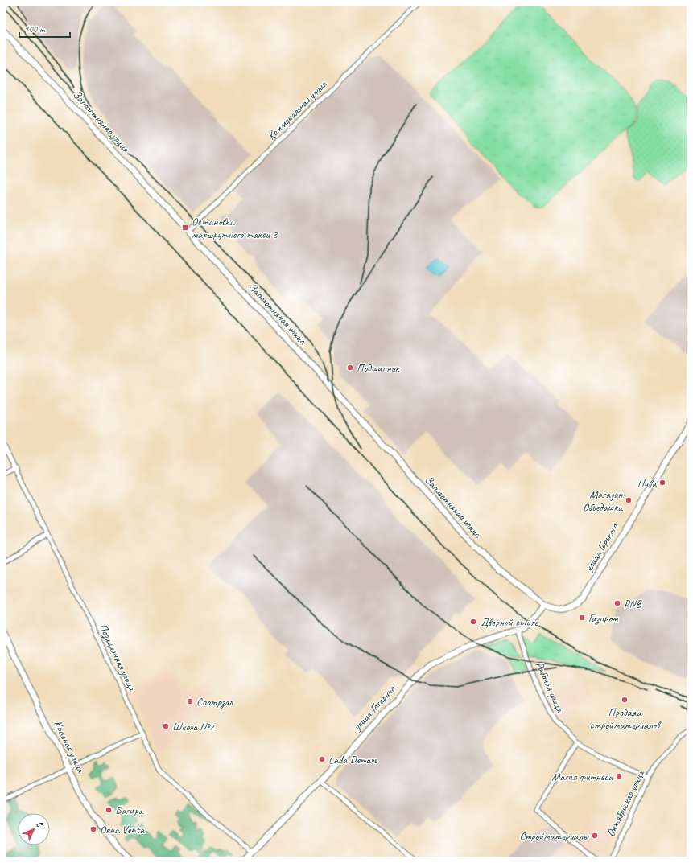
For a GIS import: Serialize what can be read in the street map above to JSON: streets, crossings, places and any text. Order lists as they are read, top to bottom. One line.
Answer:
{"streets":{"main road":["Заполотняная улица","улица Горького","улица Гагарина","Красная улица"],"street":["Коммунальная улица","Позиционная улица","Рабочая улица","Октябрьская улица"]},"crossings":[["Коммунальная улица","Заполотняная улица"],["Заполотняная улица","улица Горького"],["Заполотняная улица","улица Гагарина"],["улица Горького","улица Гагарина"],["Позиционная улица","улица Гагарина"],["Рабочая улица","улица Гагарина"],["Рабочая улица","Октябрьская улица"]],"places":{"transit":["Остановка маршрутного такси 3"],"other":["Подшипник","Нива","Магазин Объедашка","PNB","Газпром","Дверной стиль","Продажа стройматериалов","Спотрзал","Школа №2","Lada Dеталь","Магия фитнеса","Багира","Окна Venta","Стройматериалы"]},"scale_bar":"100 m","north":"top right"}
